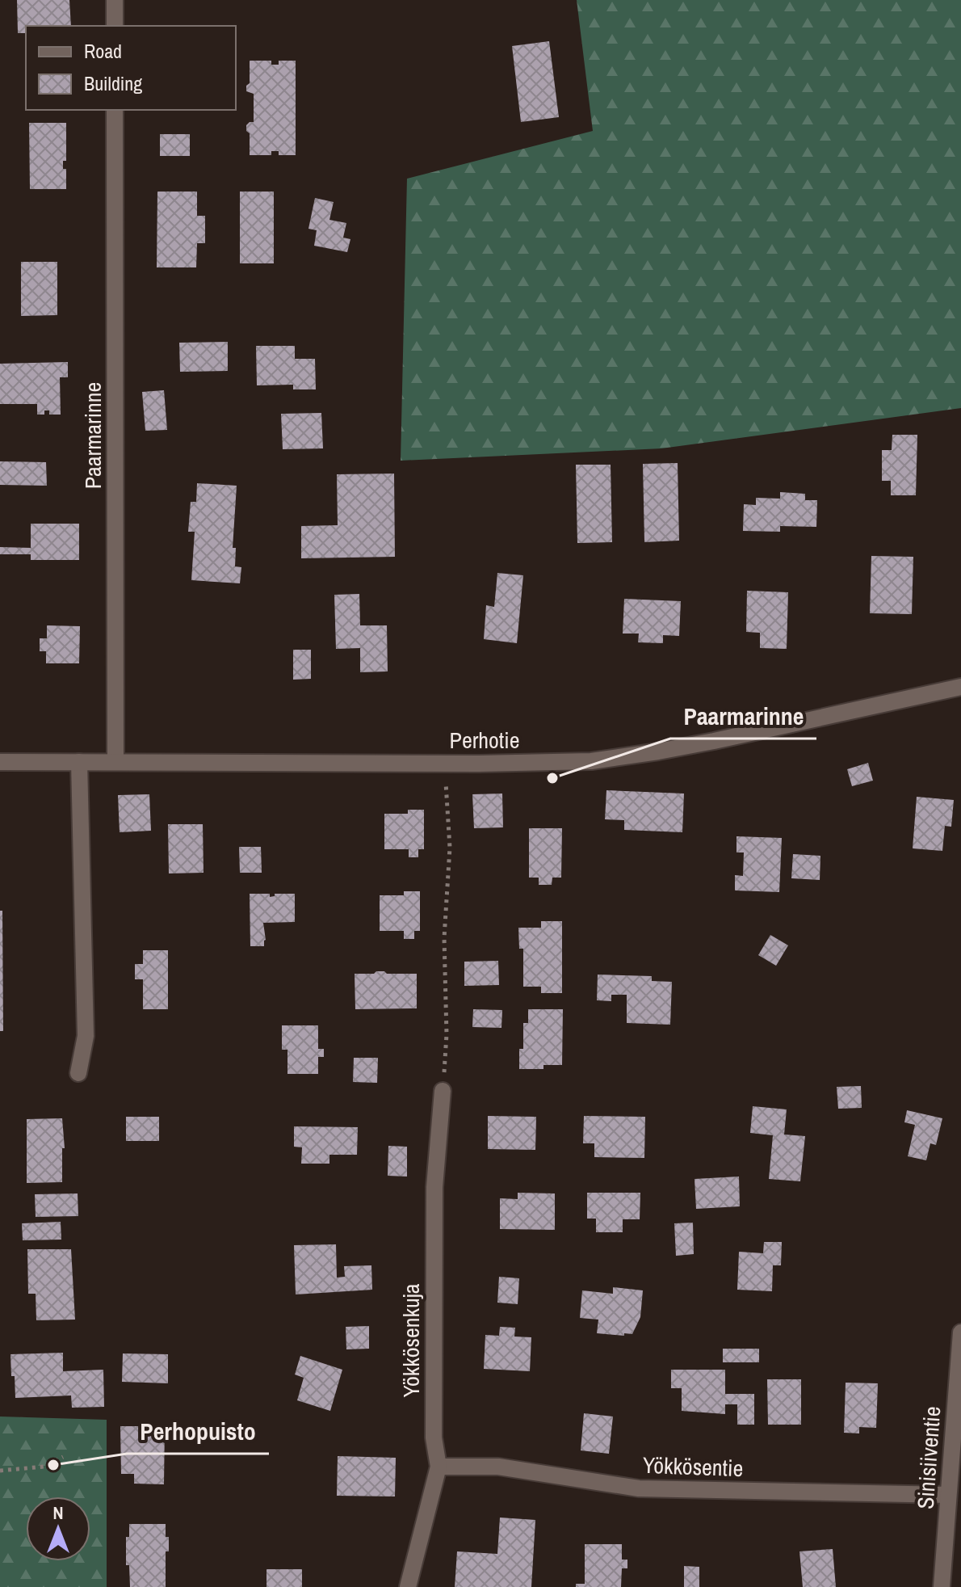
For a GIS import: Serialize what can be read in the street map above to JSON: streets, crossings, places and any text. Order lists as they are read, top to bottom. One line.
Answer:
{"streets":{"street":["Paarmarinne","Perhotie","Yökkösenkuja","Sinisiiventie","Yökkösentie"]},"crossings":[["Paarmarinne","Perhotie"],["Yökkösenkuja","Yökkösentie"],["Sinisiiventie","Yökkösentie"]],"places":["Paarmarinne","Perhopuisto"],"legend":["Road","Building"],"north":"top"}
